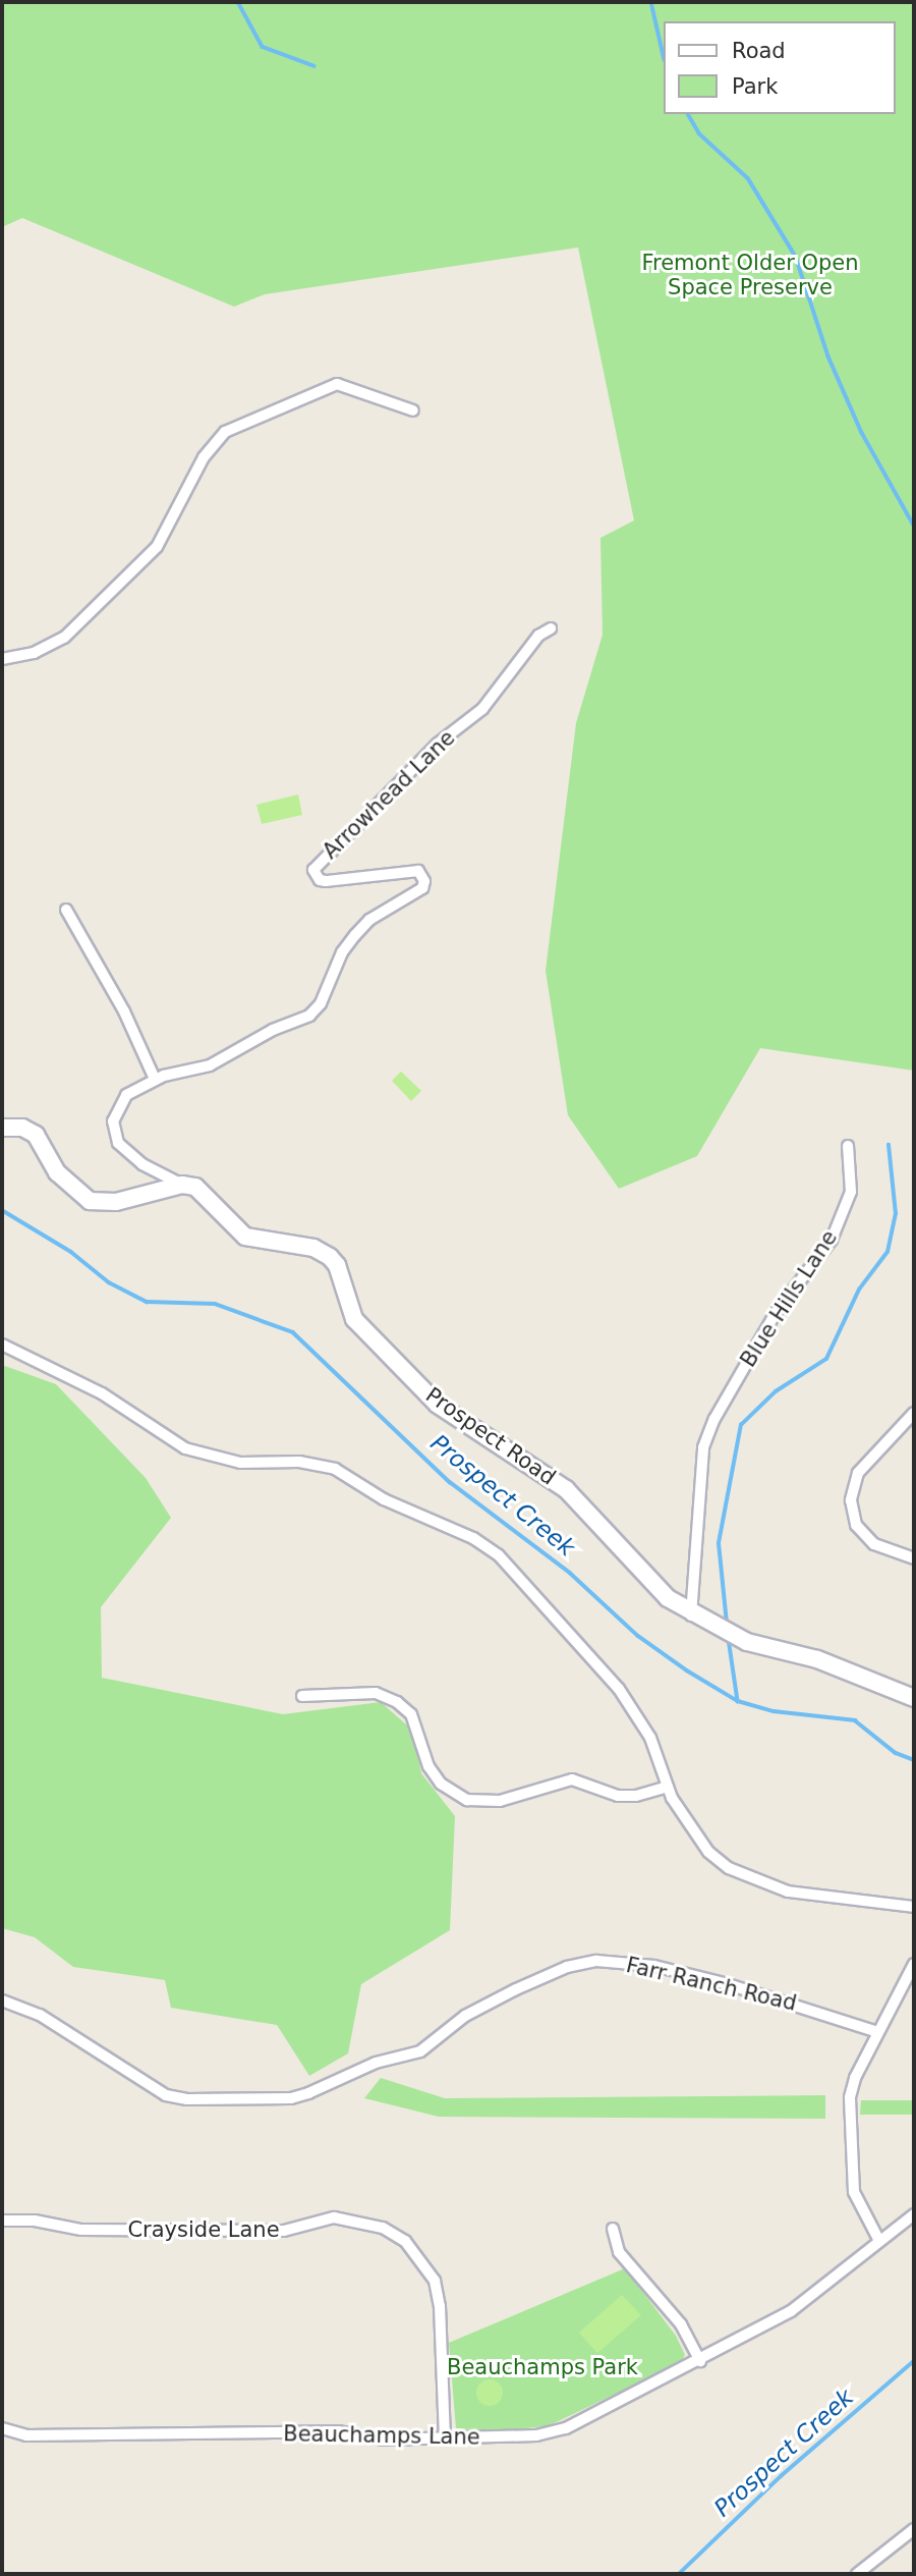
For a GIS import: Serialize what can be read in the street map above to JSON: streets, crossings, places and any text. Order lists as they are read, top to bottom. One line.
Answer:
{"streets":{"street":["Arrowhead Lane","Blue Hills Lane","Prospect Road","Farr Ranch Road","Crayside Lane","Beauchamps Lane"]},"crossings":[["Arrowhead Lane","Prospect Road"],["Blue Hills Lane","Prospect Road"],["Crayside Lane","Beauchamps Lane"]],"water":["Prospect Creek"],"parks":["Fremont Older Open Space Preserve","Beauchamps Park"],"legend":["Road","Park"]}
